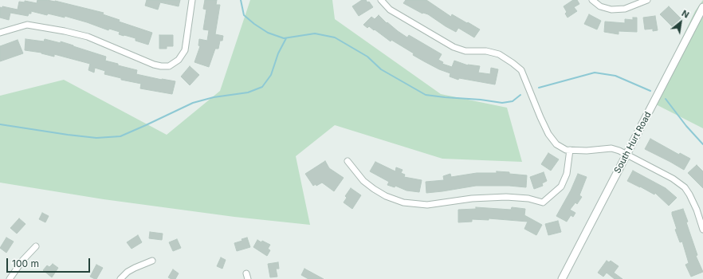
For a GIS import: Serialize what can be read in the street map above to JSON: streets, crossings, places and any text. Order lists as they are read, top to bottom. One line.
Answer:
{"streets":{"street":["South Hurt Road"]},"scale_bar":"100 m","north":"top right"}
